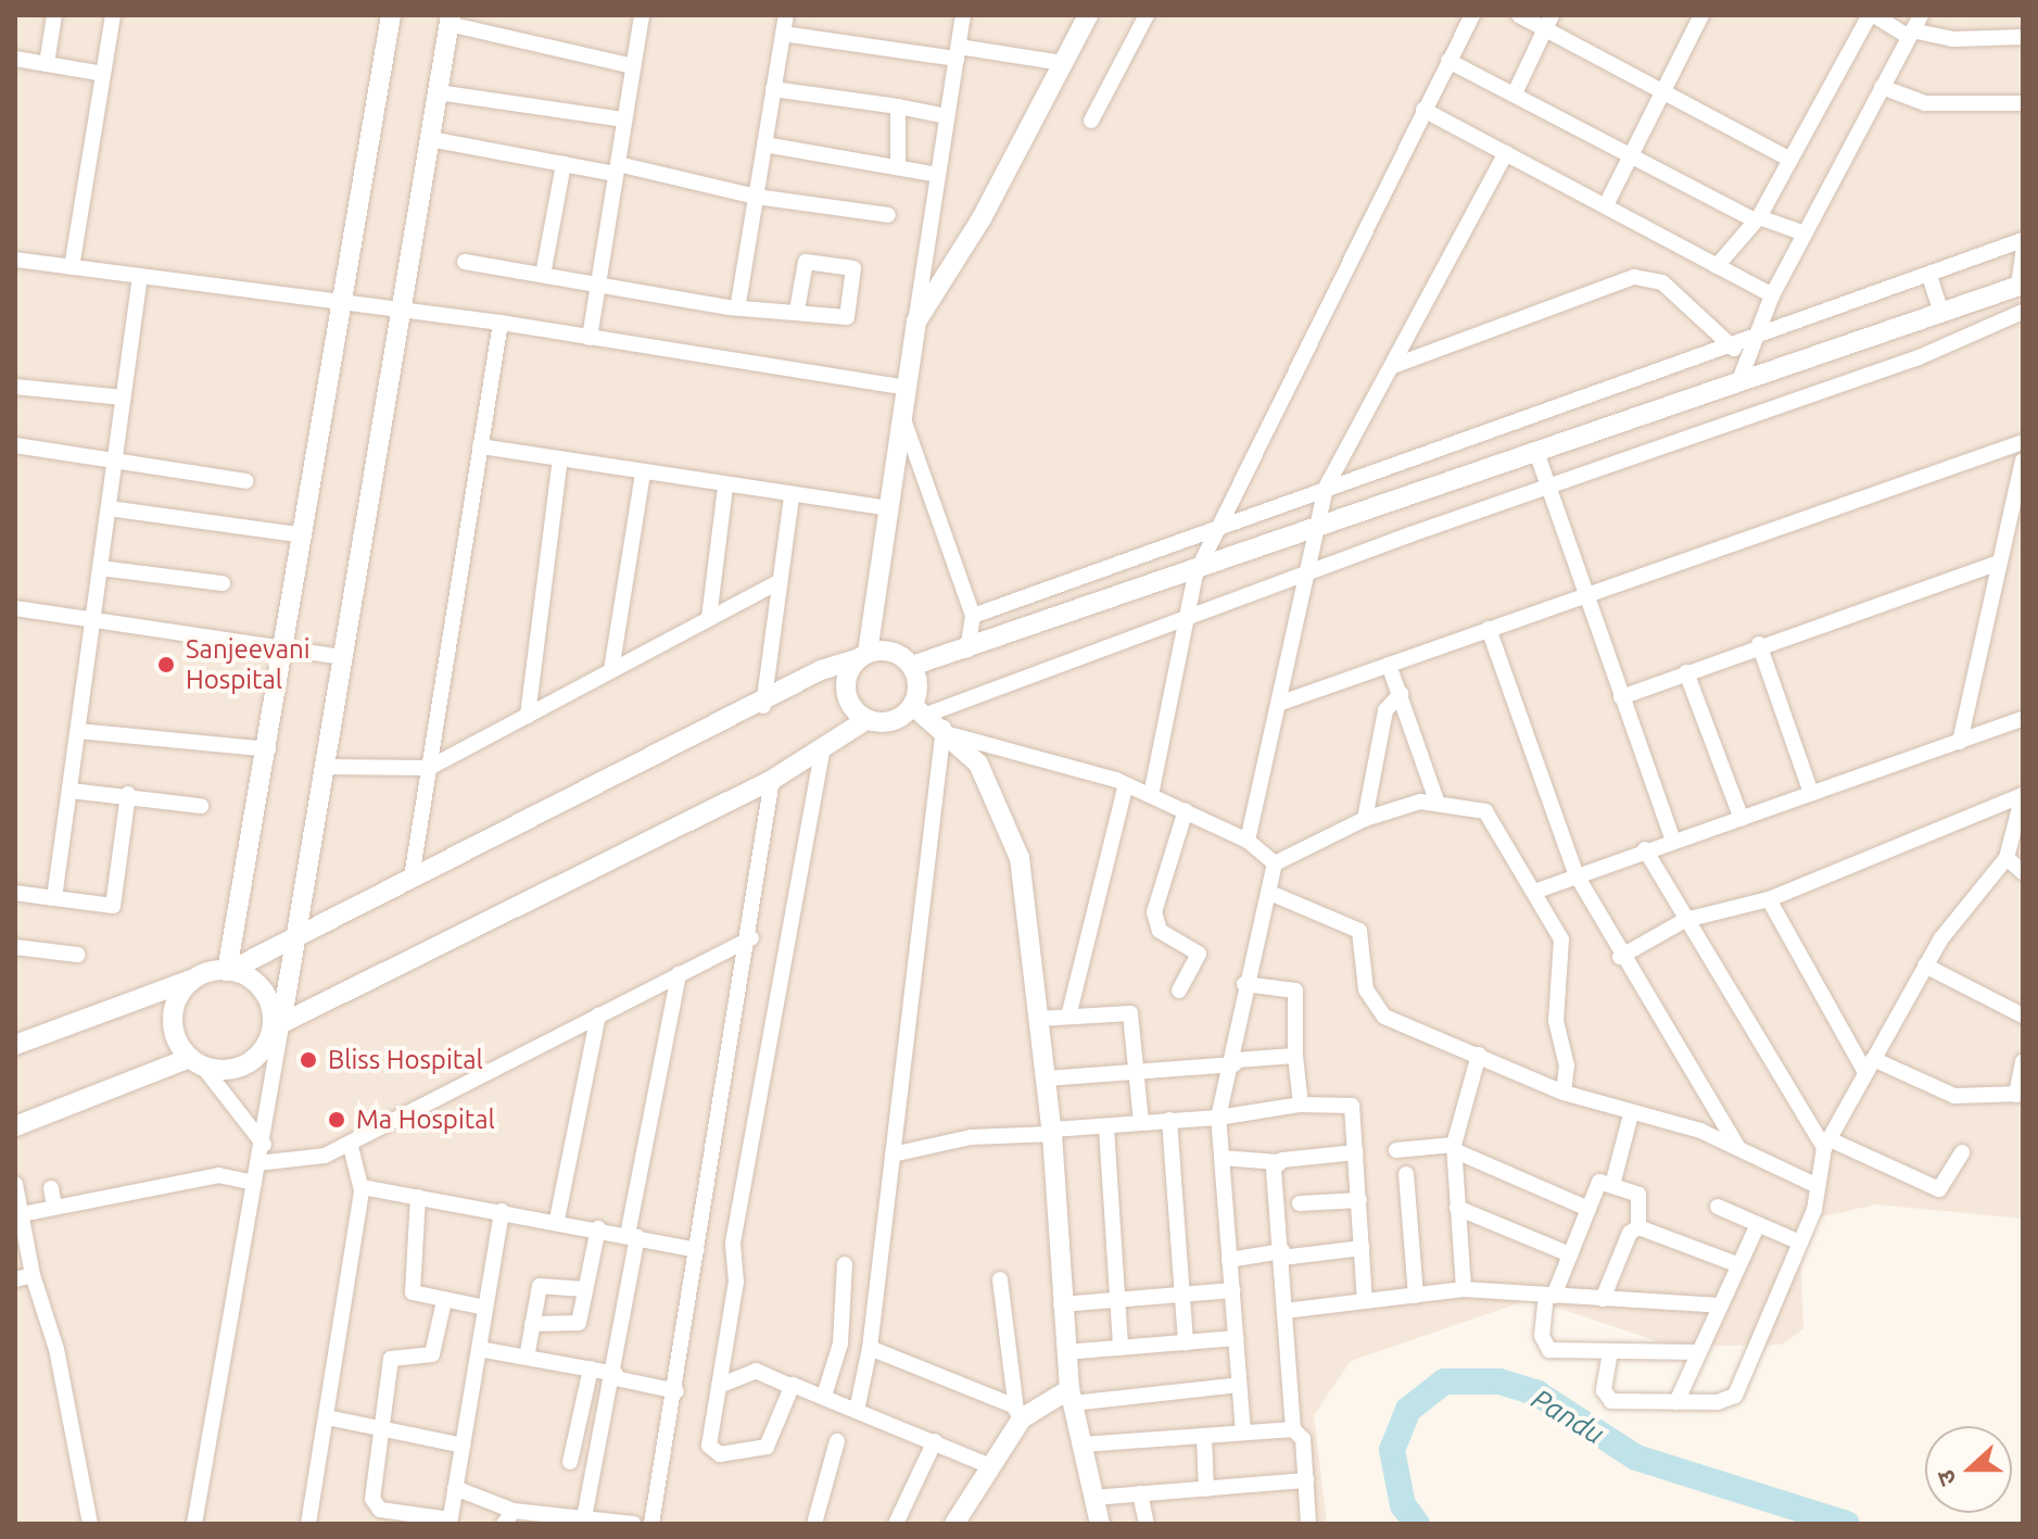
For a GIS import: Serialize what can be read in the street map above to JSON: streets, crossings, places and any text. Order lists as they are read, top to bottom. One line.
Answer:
{"water":["Pandu"],"places":["Sanjeevani Hospital","Bliss Hospital","Ma Hospital"],"north":"left"}
